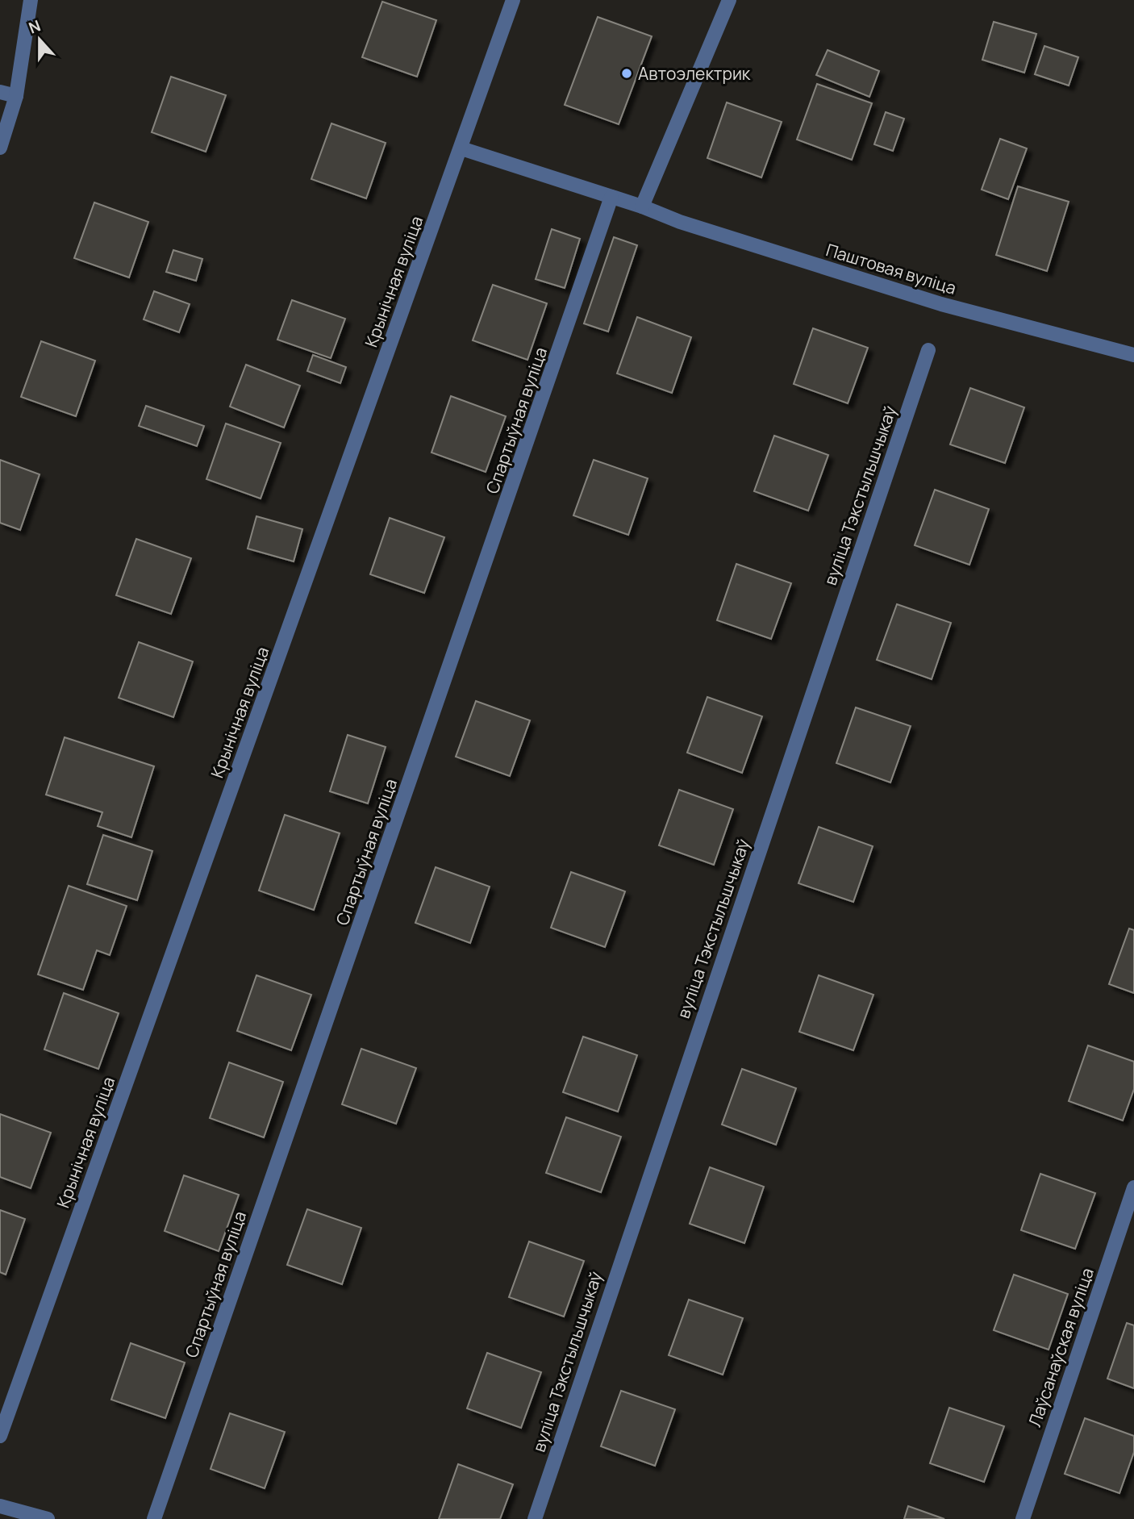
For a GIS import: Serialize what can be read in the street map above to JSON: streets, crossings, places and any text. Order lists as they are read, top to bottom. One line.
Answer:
{"streets":{"street":["Паштовая вуліца","Крынічная вуліца","Спартыўная вуліца","вуліца Тэкстыльшчыкаў","Лаўсанаўская вуліца"]},"crossings":[["Паштовая вуліца","Крынічная вуліца"],["Паштовая вуліца","Спартыўная вуліца"]],"places":["Автоэлектрик"],"north":"top"}
